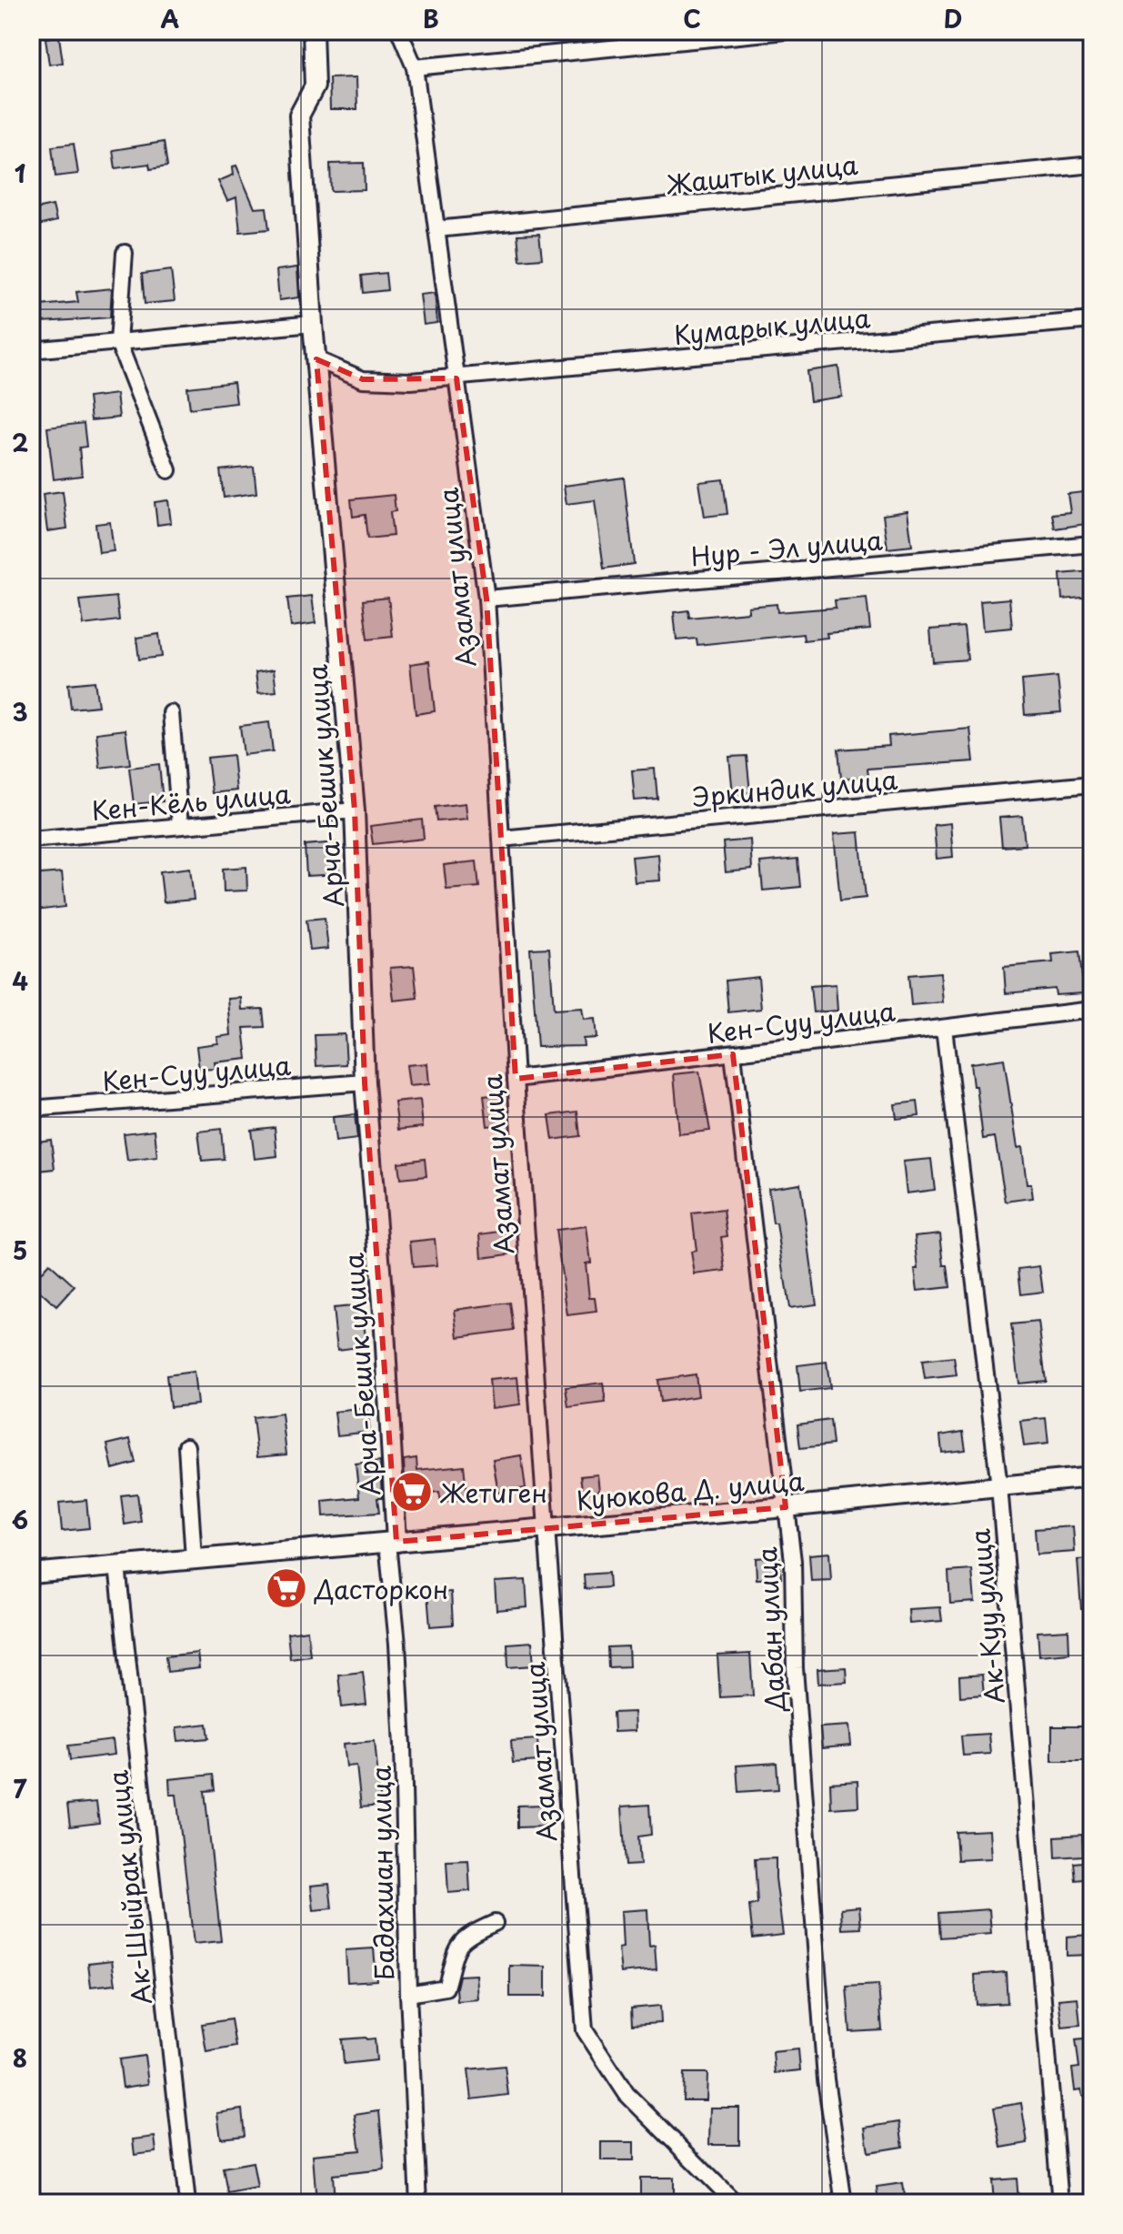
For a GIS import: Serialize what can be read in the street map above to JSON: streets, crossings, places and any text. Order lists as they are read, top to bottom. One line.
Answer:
{"streets":{"street":["Жаштык улица","Кумарык улица","Нур - Эл улица","Азамат улица","Арча-Бешик улица","Эркиндик улица","Кен-Кёль улица","Кен-Суу улица","Куюкова Д. улица","Ак-Куу улица","Дабан улица","Бадахшан улица","Ак-Шыйрак улица"]},"crossings":[["Жаштык улица","Азамат улица"],["Кумарык улица","Азамат улица"],["Кумарык улица","Арча-Бешик улица"],["Нур - Эл улица","Азамат улица"],["Азамат улица","Эркиндик улица"],["Азамат улица","Кен-Суу улица"],["Азамат улица","Куюкова Д. улица"],["Арча-Бешик улица","Кен-Кёль улица"],["Арча-Бешик улица","Кен-Суу улица"],["Арча-Бешик улица","Куюкова Д. улица"],["Арча-Бешик улица","Бадахшан улица"],["Кен-Суу улица","Ак-Куу улица"],["Кен-Суу улица","Дабан улица"],["Куюкова Д. улица","Ак-Куу улица"],["Куюкова Д. улица","Дабан улица"],["Куюкова Д. улица","Бадахшан улица"],["Куюкова Д. улица","Ак-Шыйрак улица"]],"places":{"supermarket":["Жетиген","Дасторкон"]},"grid":{"columns":["A","B","C","D"],"rows":["1","2","3","4","5","6","7","8"]}}
